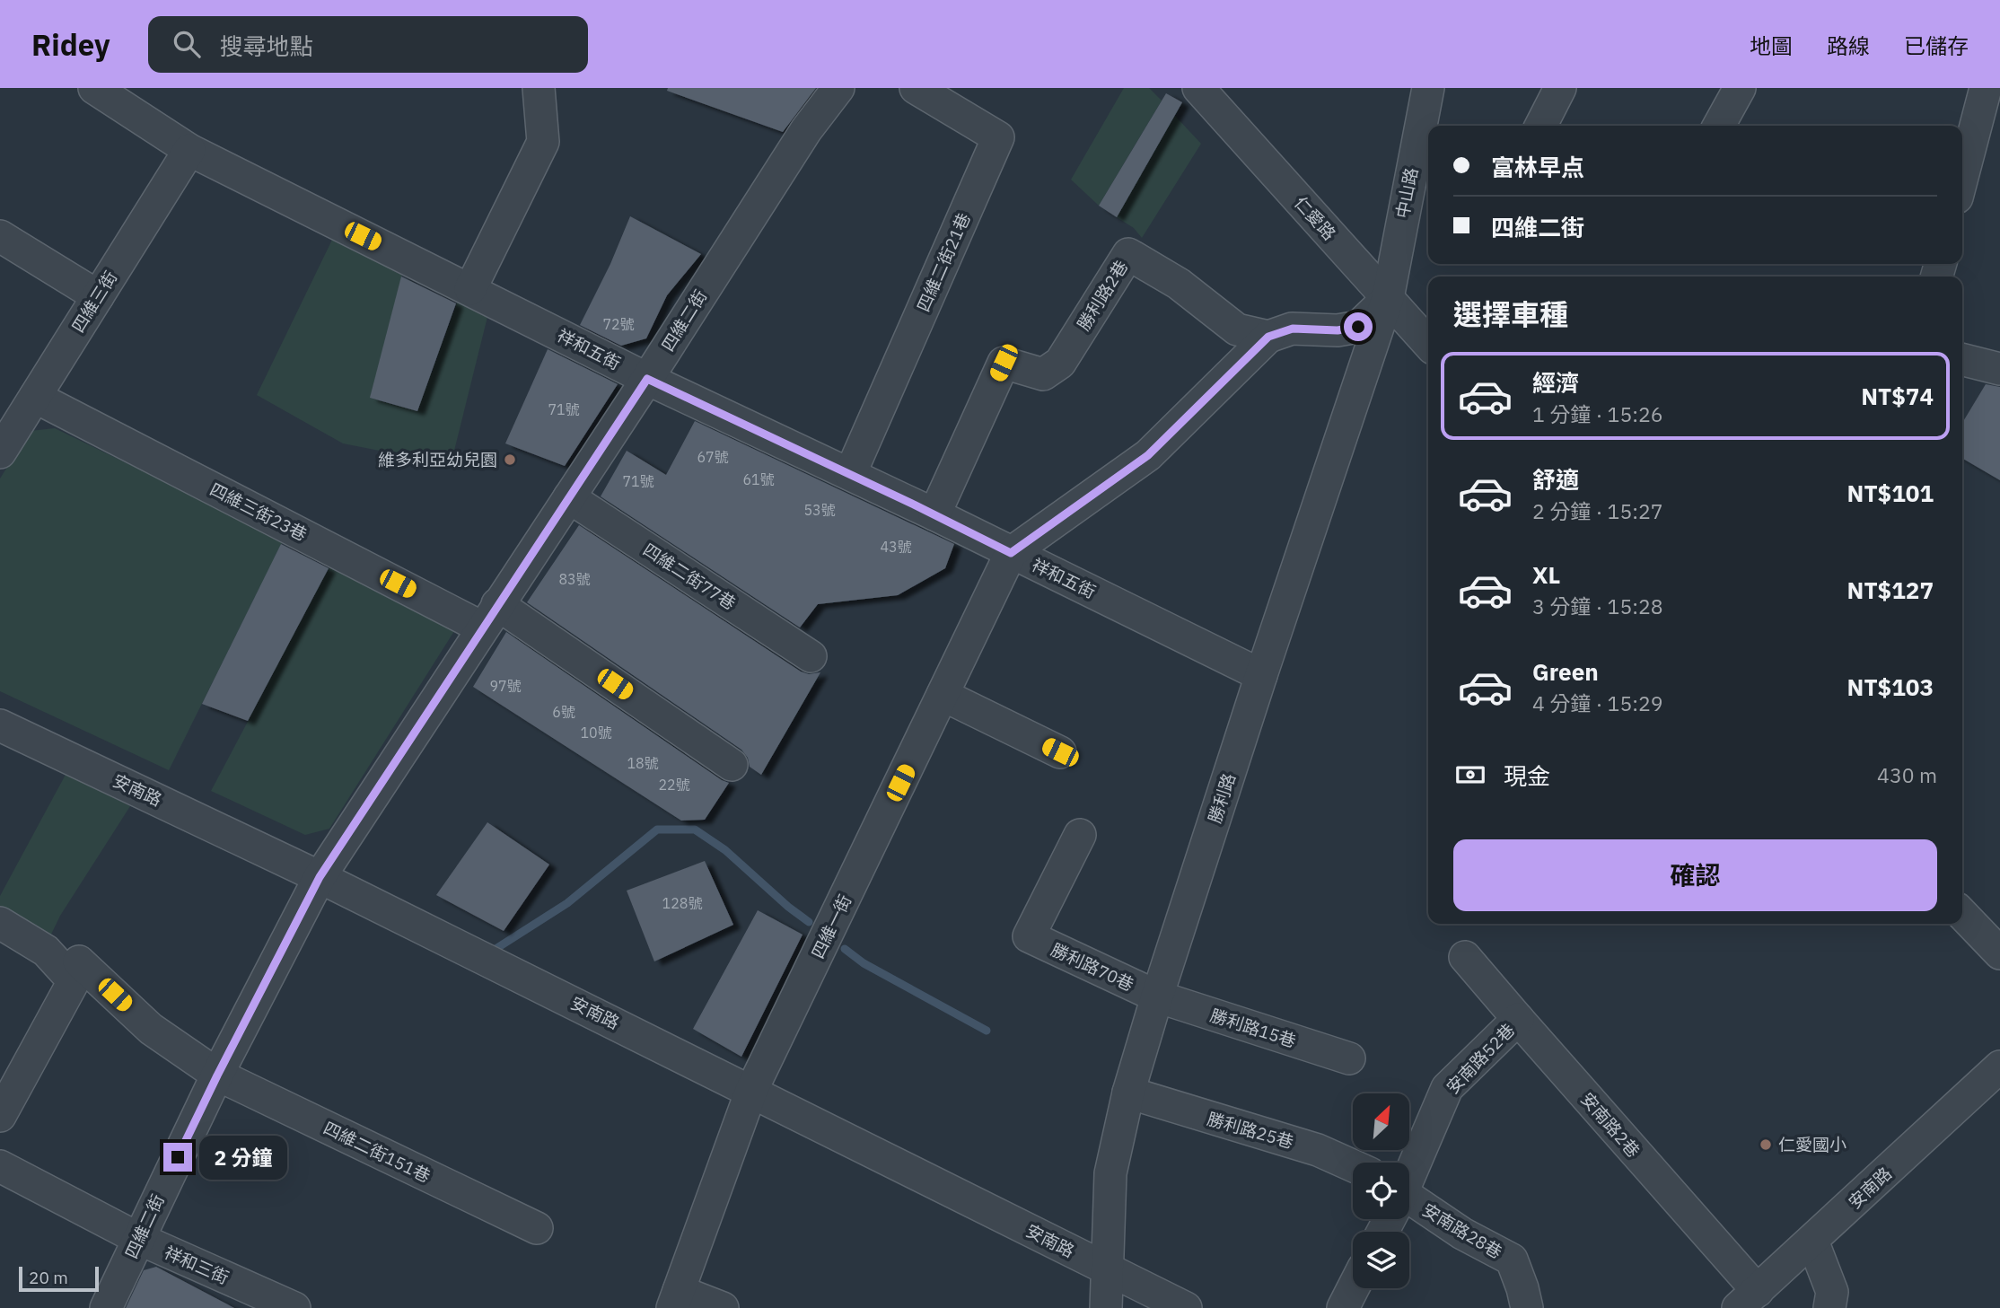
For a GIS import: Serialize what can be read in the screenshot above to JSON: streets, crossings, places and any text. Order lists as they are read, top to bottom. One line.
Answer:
{"streets":{"street":["中山路","仁愛路","四維二街21巷","勝利路2巷","四維三街","四維二街","祥和五街","四維三街23巷","四維二街77巷","安南路","勝利路","四維一街","勝利路70巷","勝利路15巷","安南路52巷","安南路2巷","勝利路25巷","四維二街151巷","安南路28巷","祥和三街"]},"crossings":[["中山路","仁愛路"],["中山路","勝利路2巷"],["中山路","勝利路"],["仁愛路","勝利路2巷"],["仁愛路","勝利路"],["四維二街21巷","祥和五街"],["勝利路2巷","祥和五街"],["勝利路2巷","勝利路"],["四維三街","祥和五街"],["四維三街","四維三街23巷"],["四維二街","祥和五街"],["四維二街","四維三街23巷"],["四維二街","四維二街77巷"],["四維二街","安南路"],["四維二街","四維二街151巷"],["四維二街","祥和三街"],["祥和五街","勝利路"],["祥和五街","四維一街"],["安南路","勝利路"],["安南路","四維一街"],["安南路","安南路2巷"],["勝利路","勝利路70巷"],["勝利路","勝利路15巷"],["勝利路","勝利路25巷"],["勝利路70巷","勝利路15巷"],["安南路52巷","安南路2巷"]],"places":["維多利亞幼兒園","仁愛國小"],"house_numbers":["72號","71號","67號","61號","71號","53號","43號","83號","97號","6號","10號","18號","22號","128號"],"scale_bar":"20 m","north":"top right","page":{"header":"Ridey","search":"搜尋地點","nav":["地圖","路線","已儲存"],"banner":["富林早点","四維二街"],"heading":"選擇車種","list":[{"name":"經濟","note":"1 分鐘 · 15:26","value":"NT$74"},{"name":"舒適","note":"2 分鐘 · 15:27","value":"NT$101"},{"name":"XL","note":"3 分鐘 · 15:28","value":"NT$127"},{"name":"Green","note":"4 分鐘 · 15:29","value":"NT$103"}],"pay":["現金","430 m"],"buttons":"確認","bubble":"2 分鐘","scale":"20 m"}}
